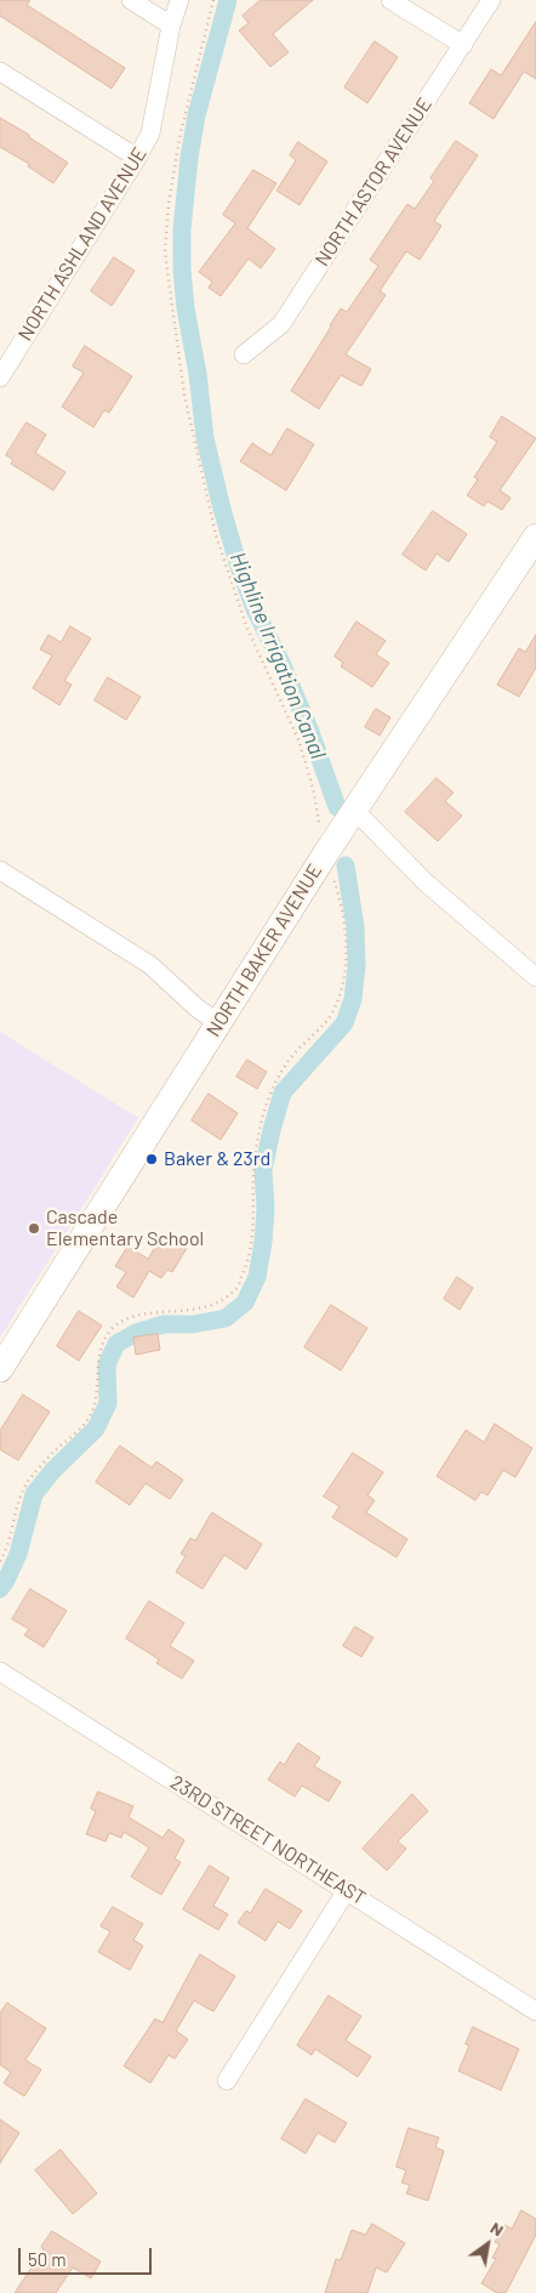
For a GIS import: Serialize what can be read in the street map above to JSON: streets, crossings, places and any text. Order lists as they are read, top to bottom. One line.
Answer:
{"streets":{"main road":["NORTH BAKER AVENUE"],"street":["NORTH ASTOR AVENUE","NORTH ASHLAND AVENUE","23RD STREET NORTHEAST"]},"water":["Highline Irrigation Canal"],"places":["Baker & 23rd","Cascade Elementary School"],"scale_bar":"50 m","north":"top right"}
